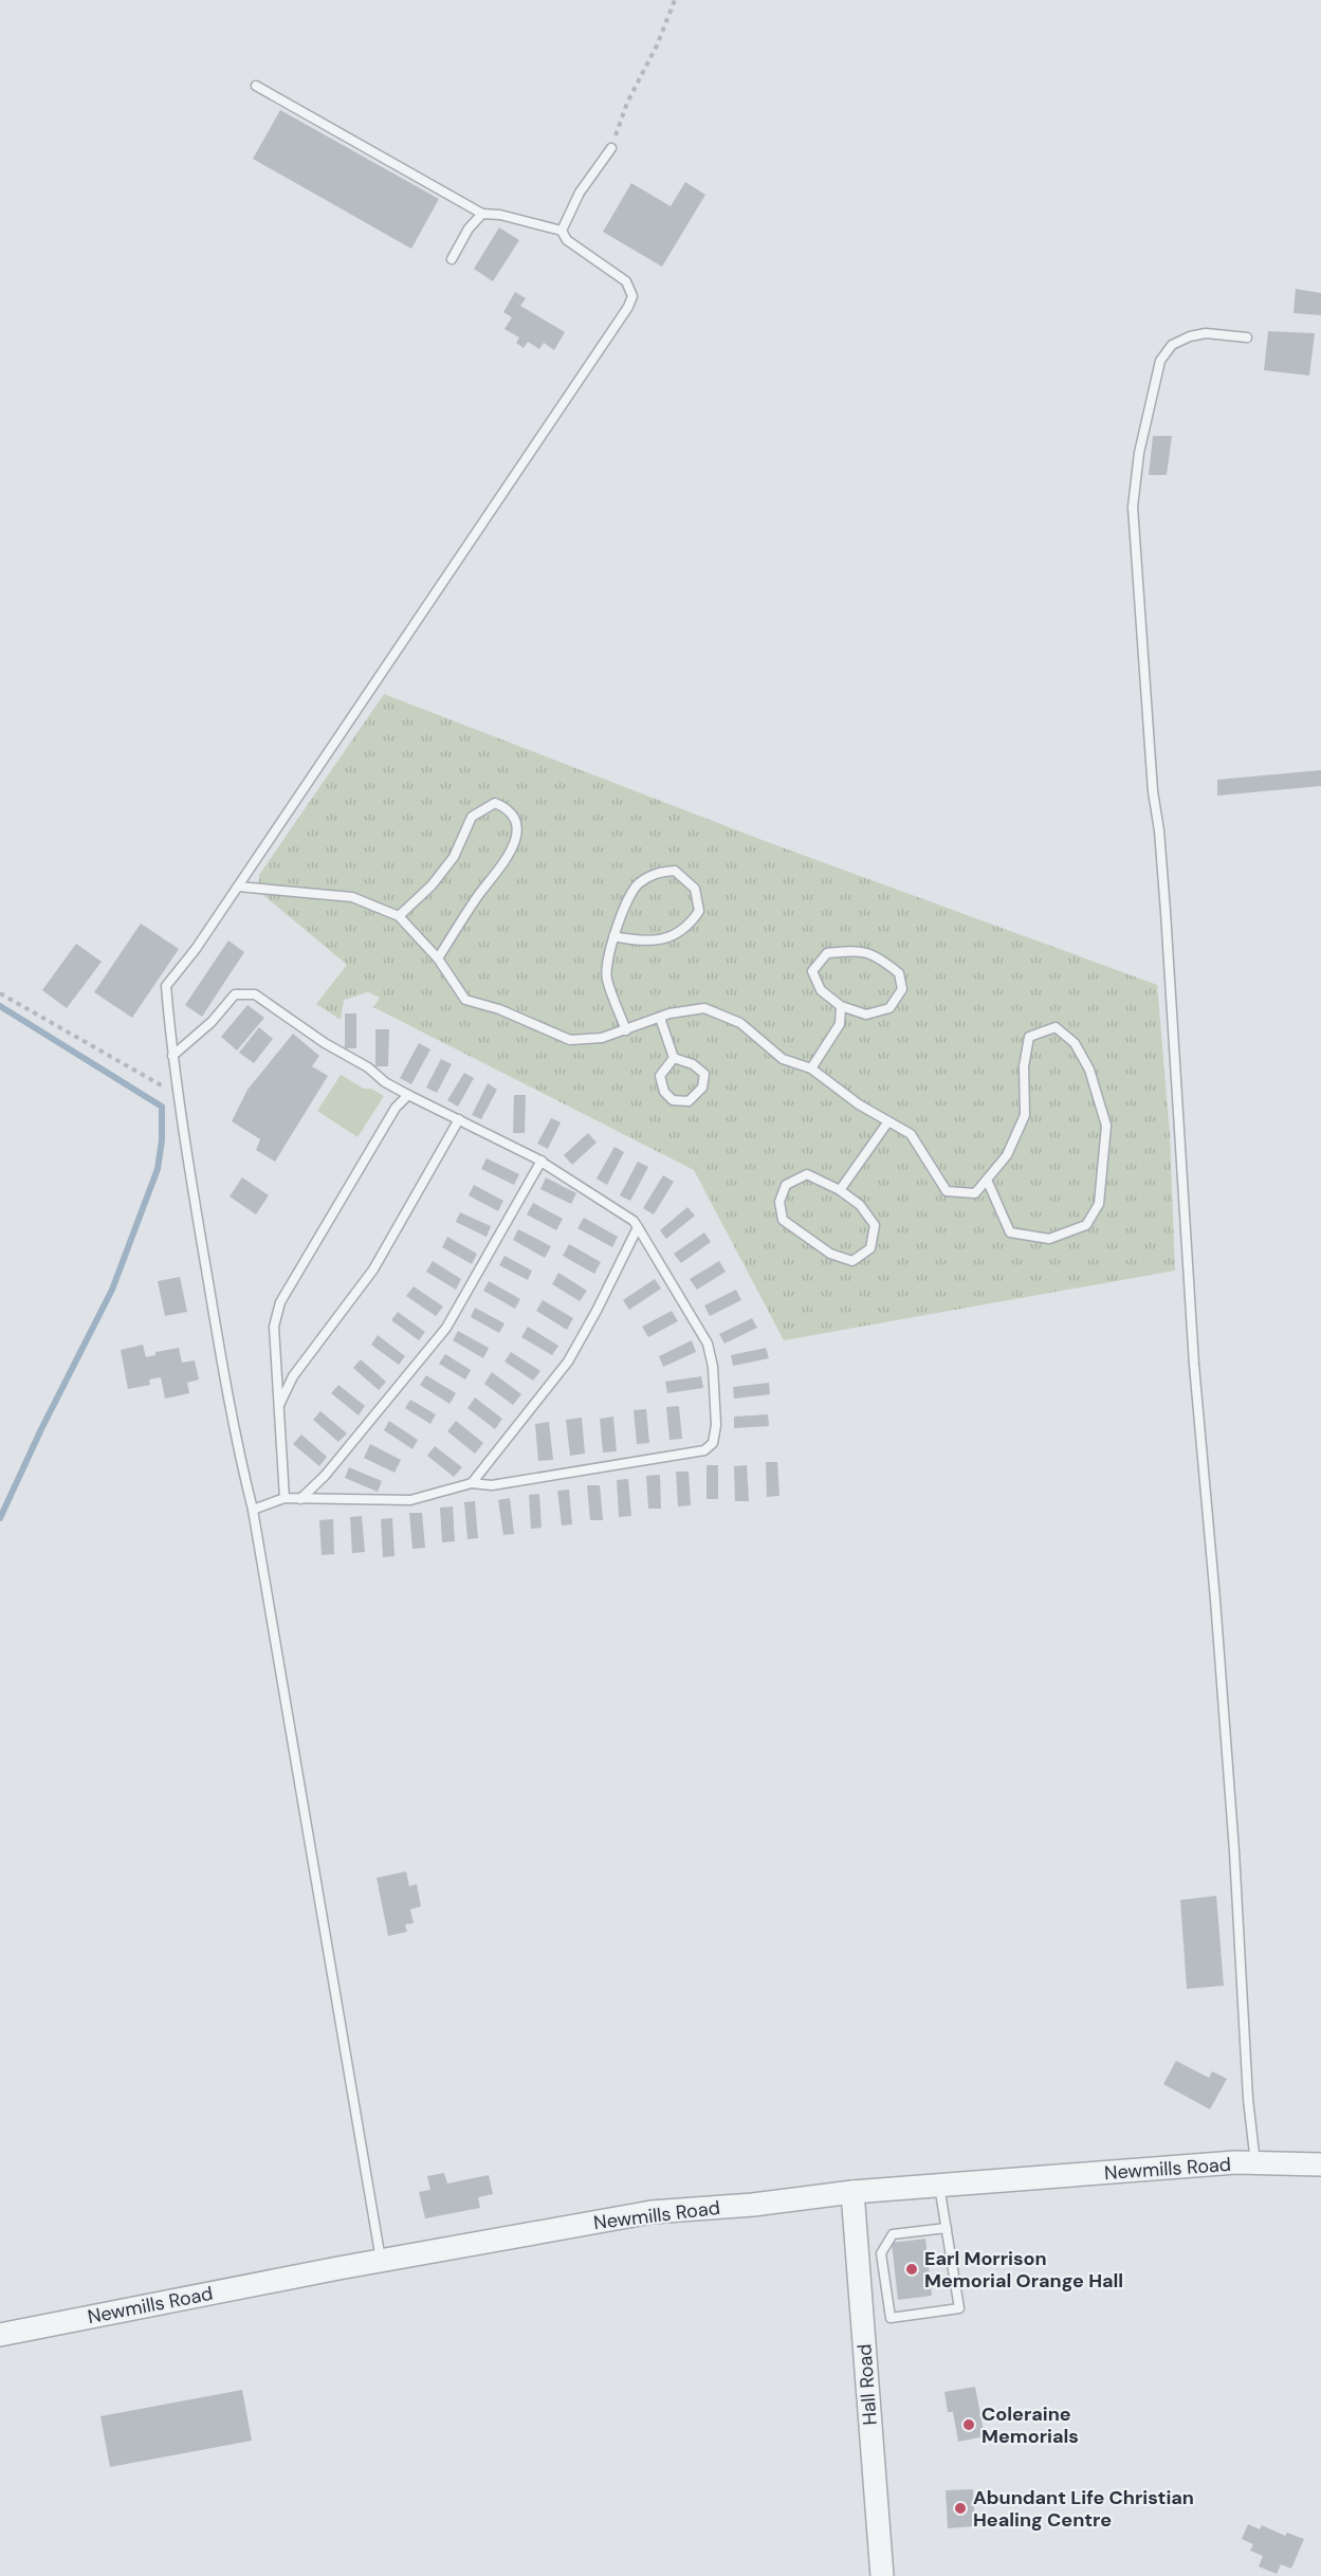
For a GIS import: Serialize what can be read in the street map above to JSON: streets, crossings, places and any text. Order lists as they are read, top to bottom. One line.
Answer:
{"streets":{"street":["Newmills Road","Hall Road"]},"crossings":[["Newmills Road","Hall Road"]],"places":["Earl Morrison Memorial Orange Hall","Coleraine Memorials","Abundant Life Christian Healing Centre"]}
